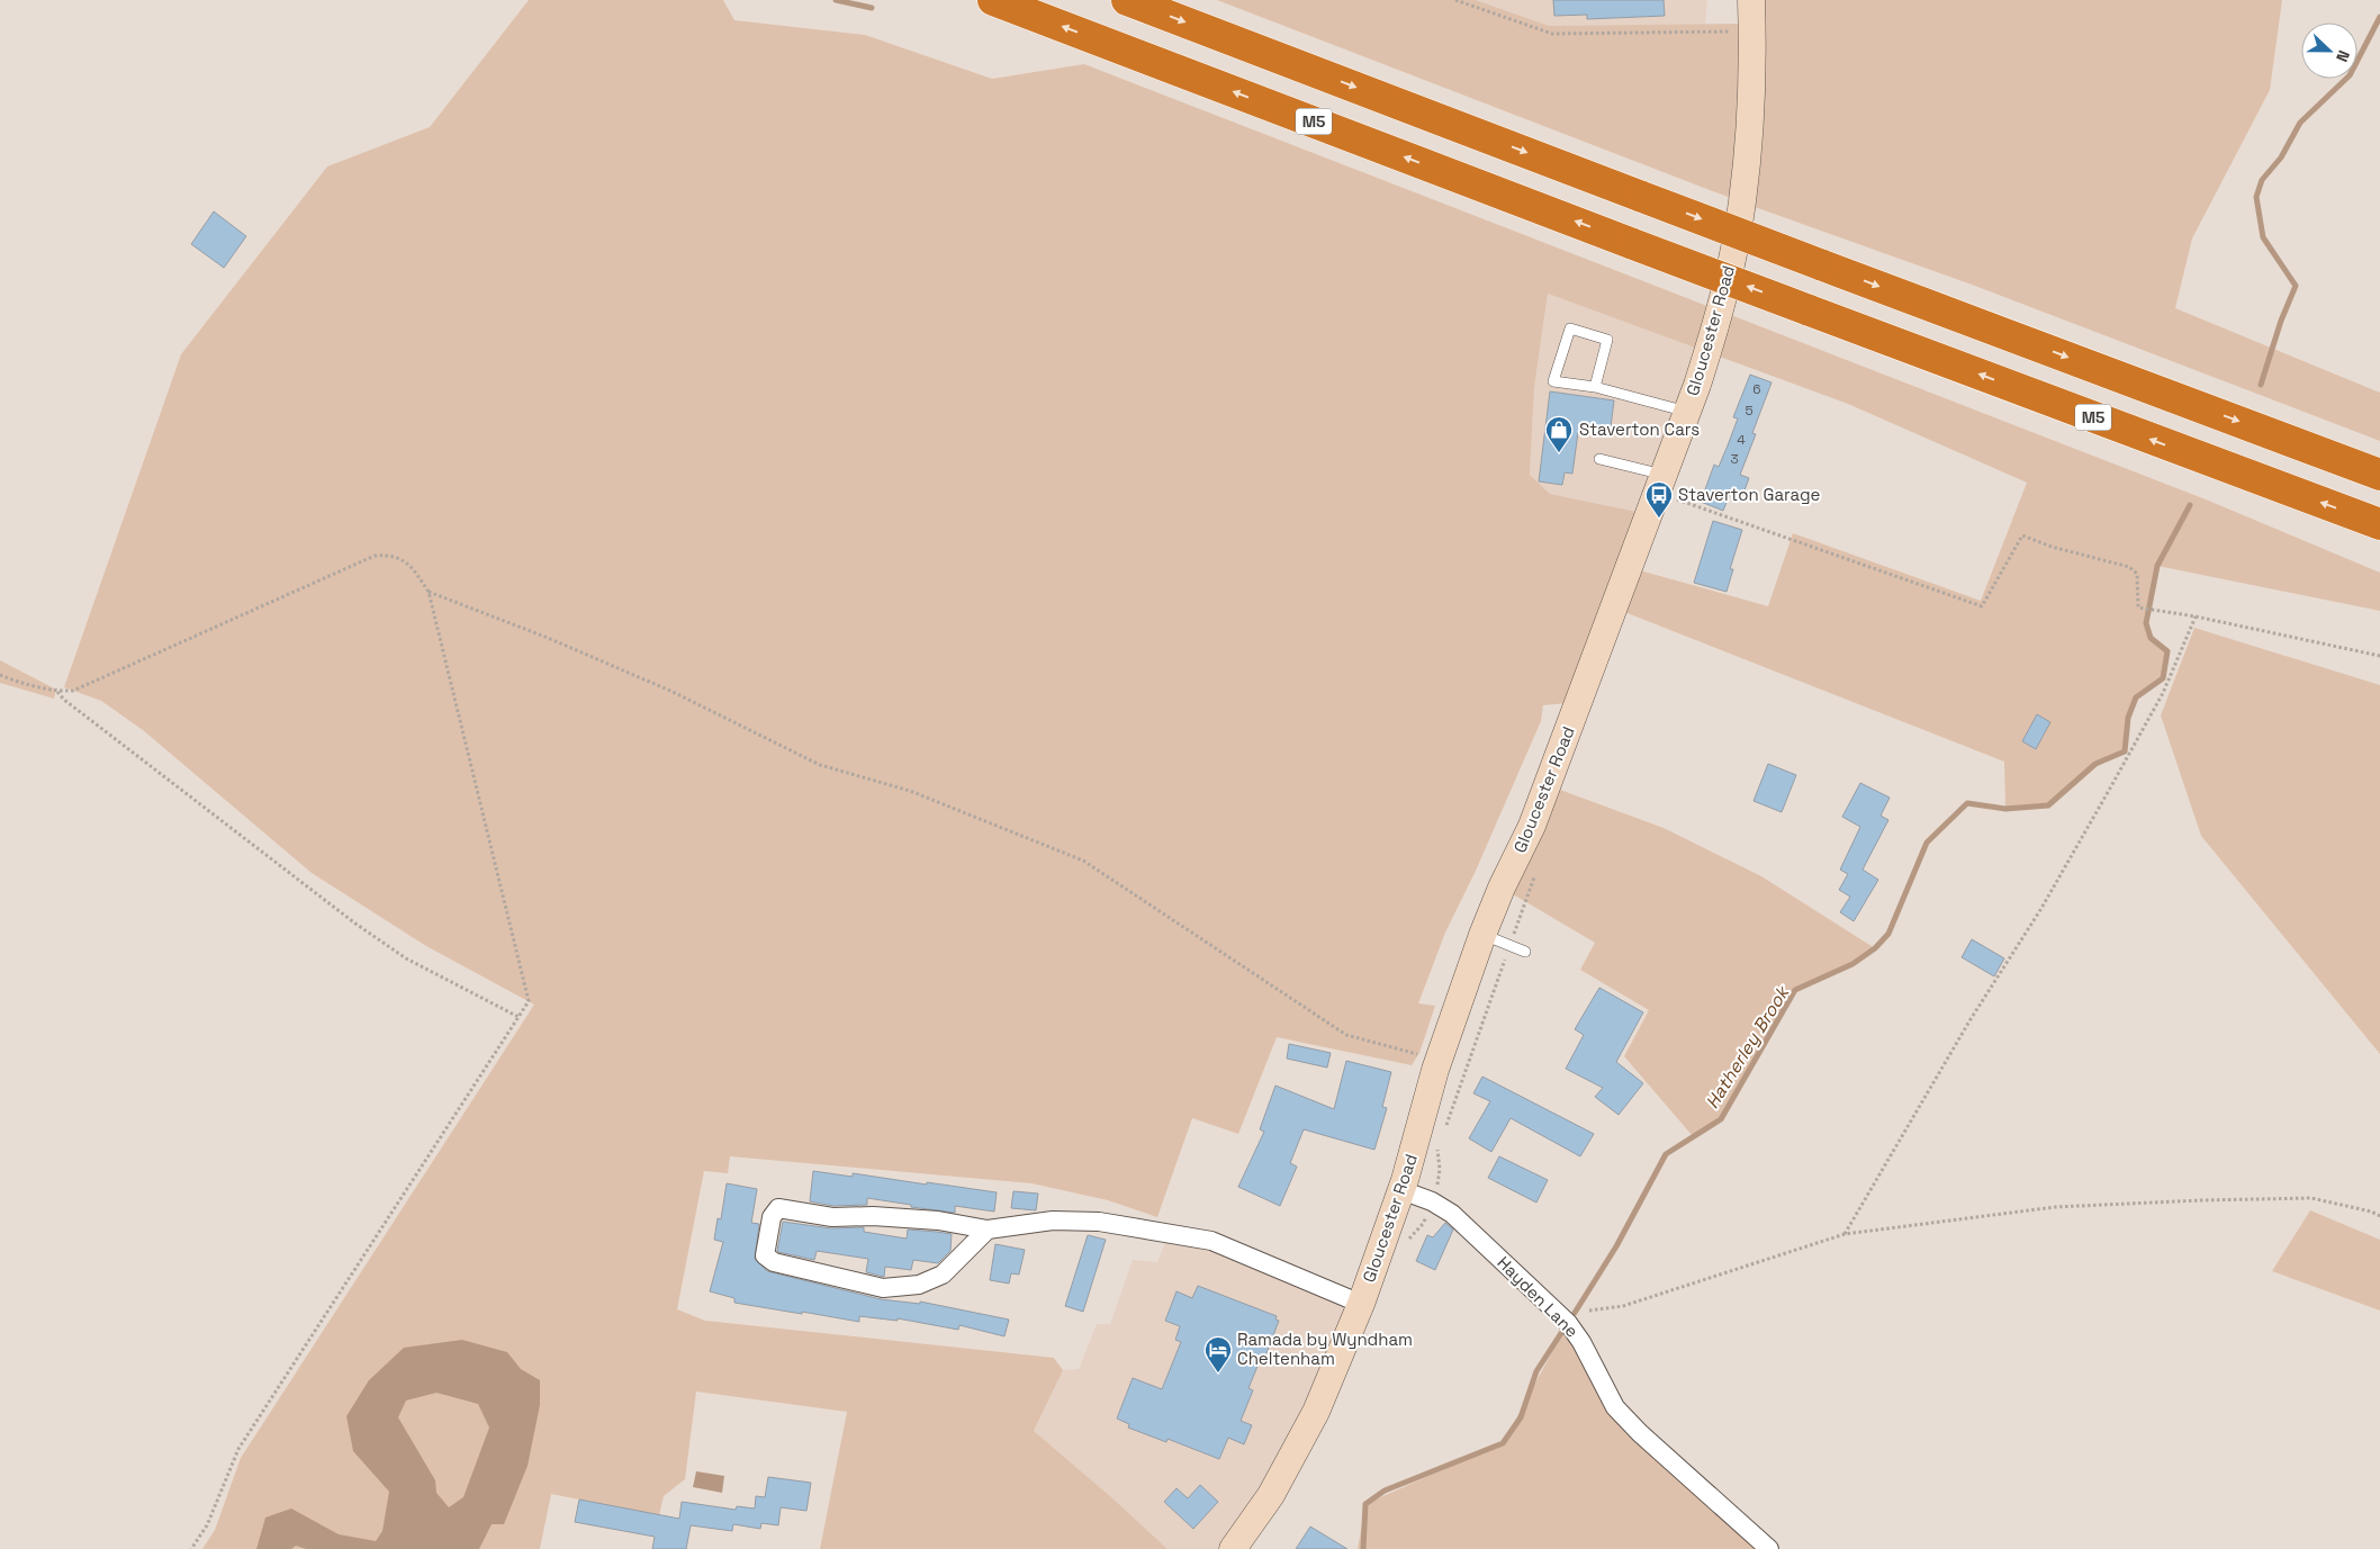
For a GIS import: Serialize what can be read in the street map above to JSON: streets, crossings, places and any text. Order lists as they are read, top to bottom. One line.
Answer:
{"streets":{"highway":["M5"],"main road":["Gloucester Road"],"street":["Hayden Lane"]},"crossings":[["Gloucester Road","Hayden Lane"]],"water":["Hatherley Brook"],"places":{"shop":["Staverton Cars"],"bus stop":["Staverton Garage"],"hotel":["Ramada by Wyndham Cheltenham"]},"house_numbers":["6","5","4","3"],"north":"right"}
